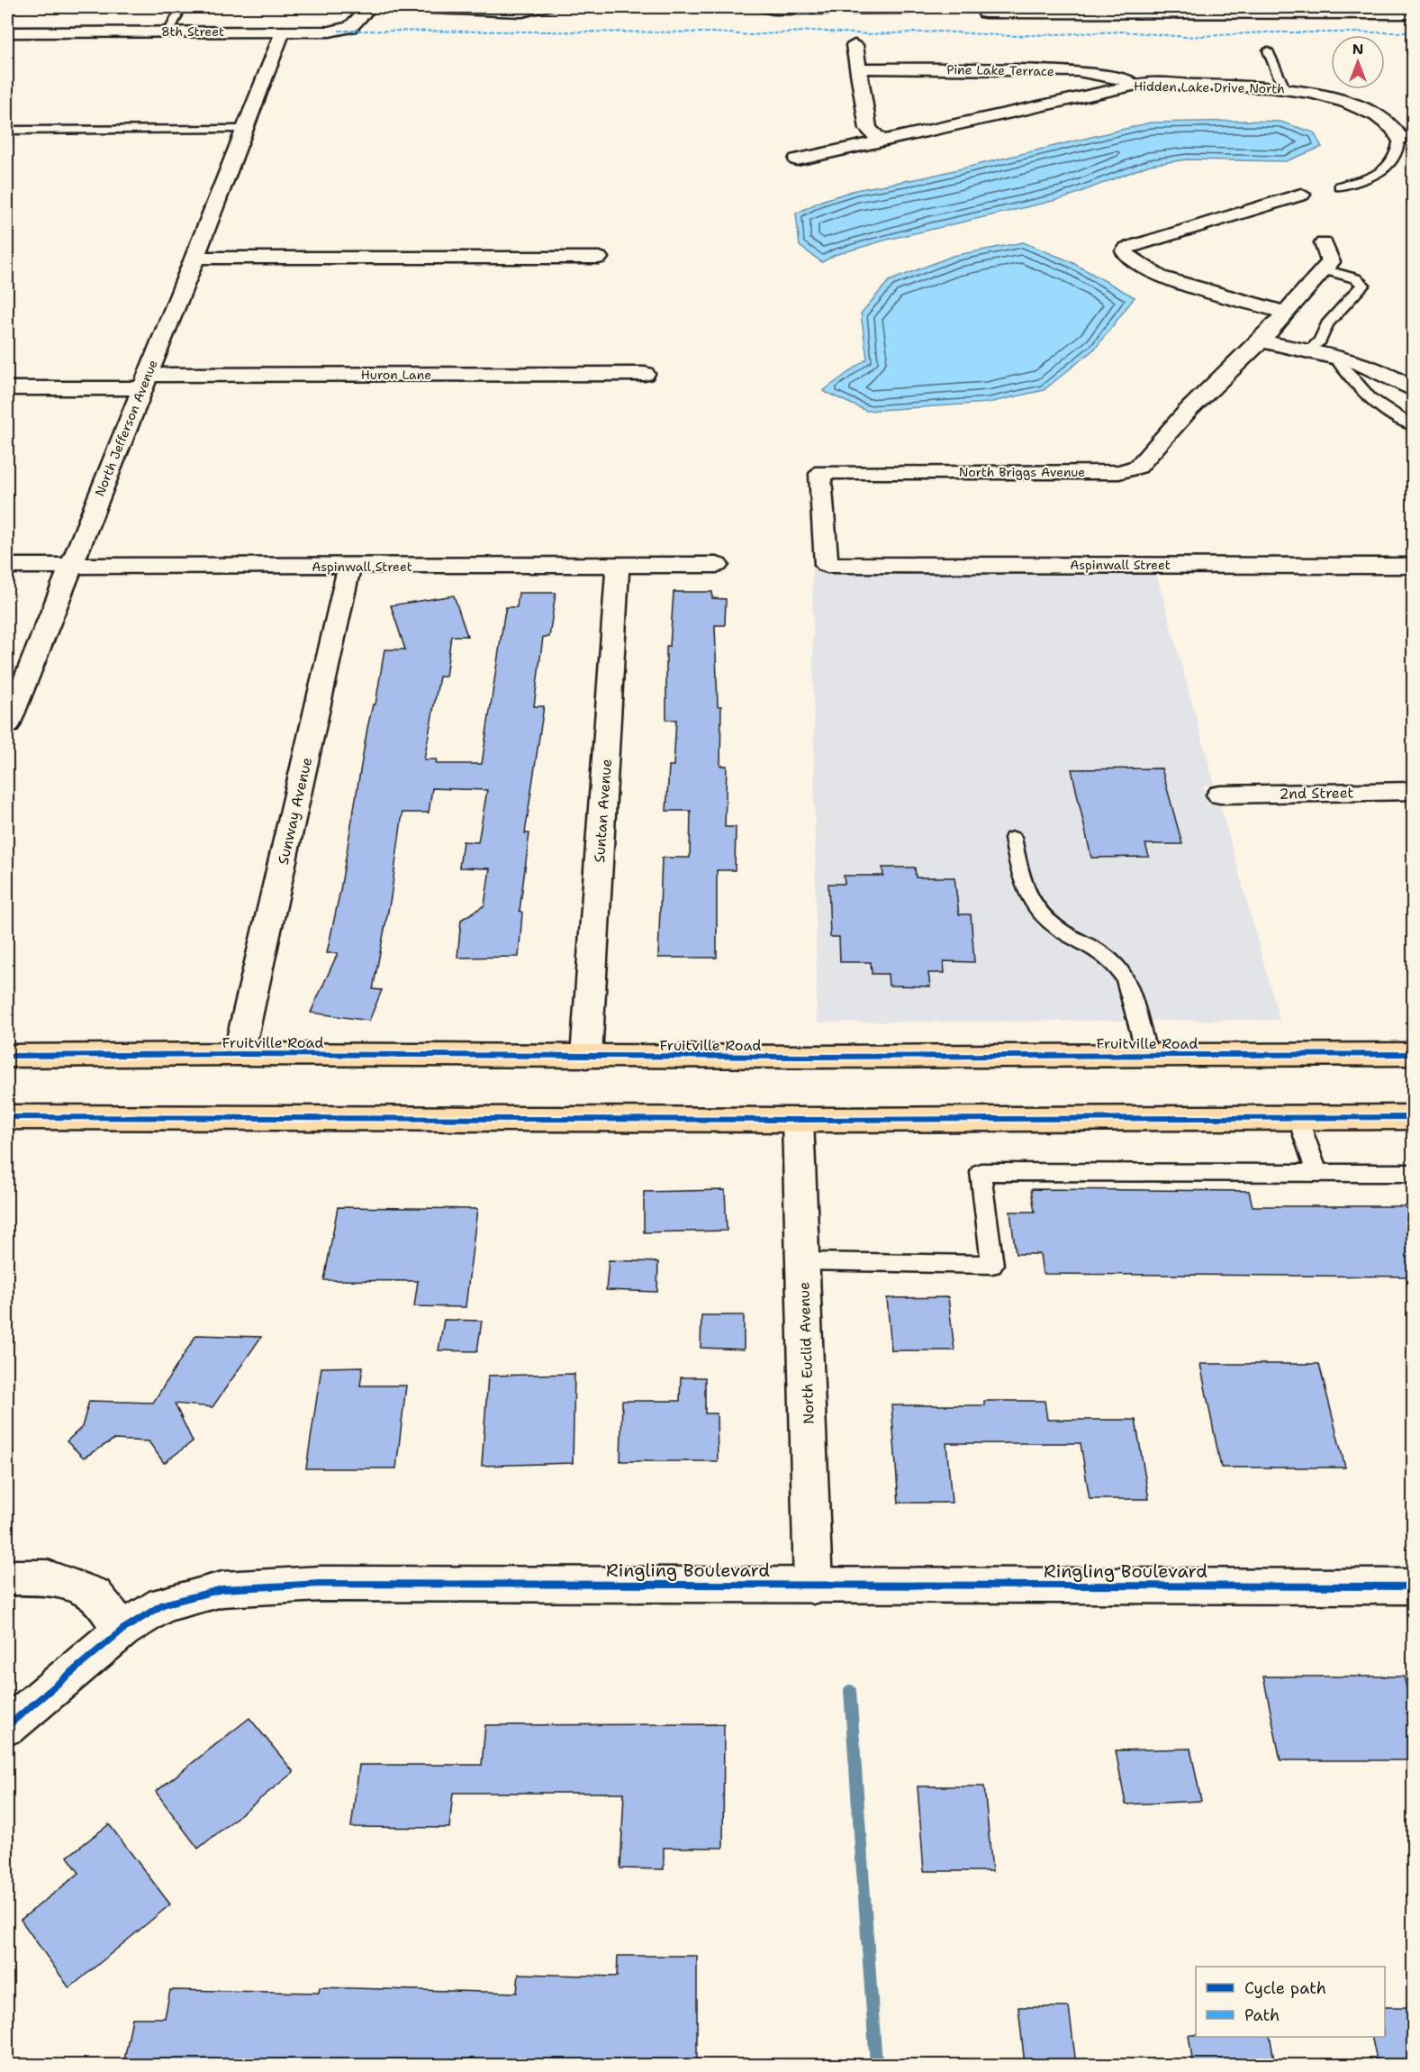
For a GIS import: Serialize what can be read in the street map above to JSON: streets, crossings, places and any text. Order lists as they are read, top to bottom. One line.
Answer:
{"streets":{"main road":["Fruitville Road"],"street":["8th Street","Pine Lake Terrace","Hidden Lake Drive North","Huron Lane","North Jefferson Avenue","North Briggs Avenue","Aspinwall Street","2nd Street","Sunway Avenue","Suntan Avenue","North Euclid Avenue","Ringling Boulevard"]},"crossings":[["8th Street","North Jefferson Avenue"],["Pine Lake Terrace","Hidden Lake Drive North"],["Huron Lane","North Jefferson Avenue"],["North Jefferson Avenue","Aspinwall Street"],["North Briggs Avenue","Aspinwall Street"],["Aspinwall Street","Sunway Avenue"],["Aspinwall Street","Suntan Avenue"],["Sunway Avenue","Fruitville Road"],["Suntan Avenue","Fruitville Road"],["North Euclid Avenue","Ringling Boulevard"]],"legend":["Cycle path","Path"],"north":"top"}
